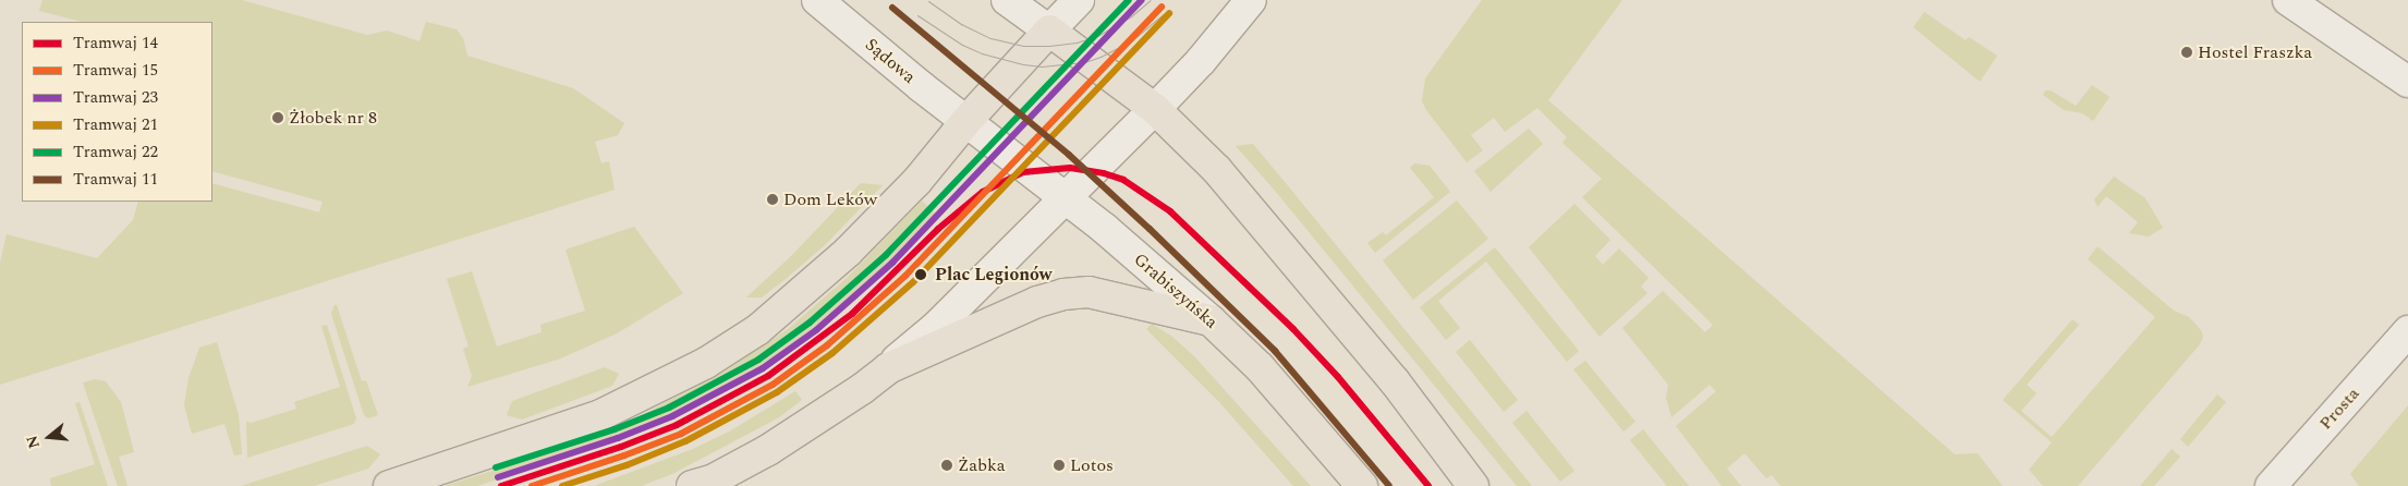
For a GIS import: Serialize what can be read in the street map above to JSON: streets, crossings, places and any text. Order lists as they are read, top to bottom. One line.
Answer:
{"streets":{"main road":["Grabiszyńska"],"street":["Sądowa","Prosta"]},"crossings":[["Sądowa","Grabiszyńska"]],"places":["Hostel Fraszka","Żłobek nr 8","Dom Leków","Plac Legionów","Żabka","Lotos"],"lines":["tram line 23","tram line 22","tram line 15","tram line 11","tram line 21","tram line 14"],"legend":["Tramwaj 14","Tramwaj 15","Tramwaj 23","Tramwaj 21","Tramwaj 22","Tramwaj 11"],"north":"left"}
